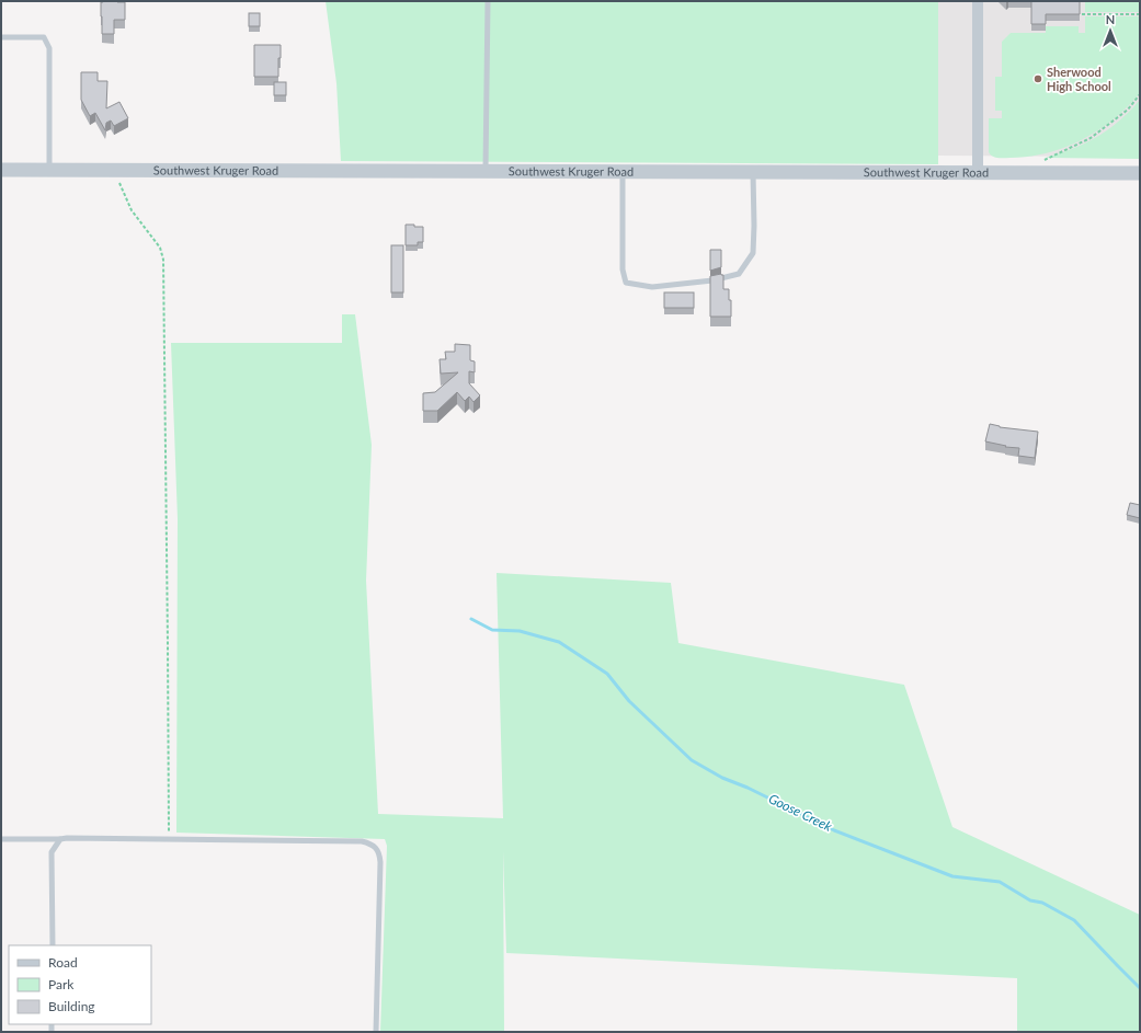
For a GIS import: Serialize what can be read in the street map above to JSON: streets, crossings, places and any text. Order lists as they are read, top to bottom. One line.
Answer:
{"streets":{"street":["Southwest Kruger Road"]},"water":["Goose Creek"],"places":["Sherwood High School"],"legend":["Road","Park","Building"],"north":"top"}
